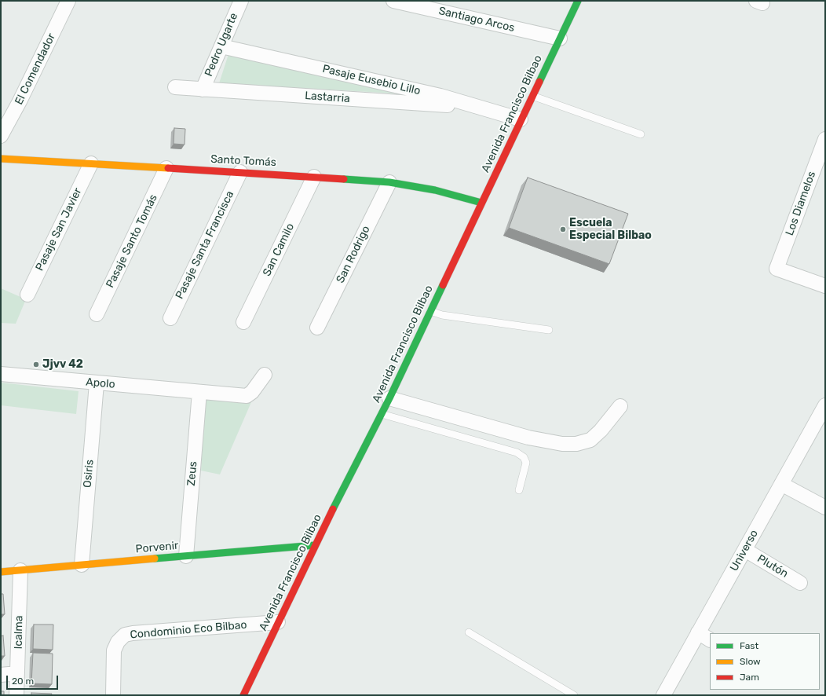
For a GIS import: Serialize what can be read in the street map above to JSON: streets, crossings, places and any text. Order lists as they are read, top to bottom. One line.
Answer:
{"streets":{"street":["Santiago Arcos","Pedro Ugarte","El Comendador","Pasaje Eusebio Lillo","Lastarria","Avenida Francisco Bilbao","Santo Tomás","Los Diamelos","Pasaje San Javier","Pasaje Santo Tomás","Pasaje Santa Francisca","San Camilo","San Rodrigo","Apolo","Osiris","Zeus","Porvenir","Universo","Plutón","Condominio Eco Bilbao","Icalma"]},"crossings":[["Santiago Arcos","Avenida Francisco Bilbao"],["Pedro Ugarte","Pasaje Eusebio Lillo"],["Pedro Ugarte","Lastarria"],["Pasaje Eusebio Lillo","Lastarria"],["Pasaje Eusebio Lillo","Avenida Francisco Bilbao"],["Avenida Francisco Bilbao","Santo Tomás"],["Avenida Francisco Bilbao","Porvenir"],["Avenida Francisco Bilbao","Condominio Eco Bilbao"],["Santo Tomás","Pasaje San Javier"],["Santo Tomás","Pasaje Santo Tomás"],["Santo Tomás","Pasaje Santa Francisca"],["Santo Tomás","San Camilo"],["Santo Tomás","San Rodrigo"],["Apolo","Osiris"],["Apolo","Zeus"],["Osiris","Porvenir"],["Zeus","Porvenir"],["Porvenir","Icalma"],["Universo","Plutón"]],"places":["Escuela Especial Bilbao","Jjvv 42"],"legend":["Fast","Slow","Jam"],"scale_bar":"20 m"}
